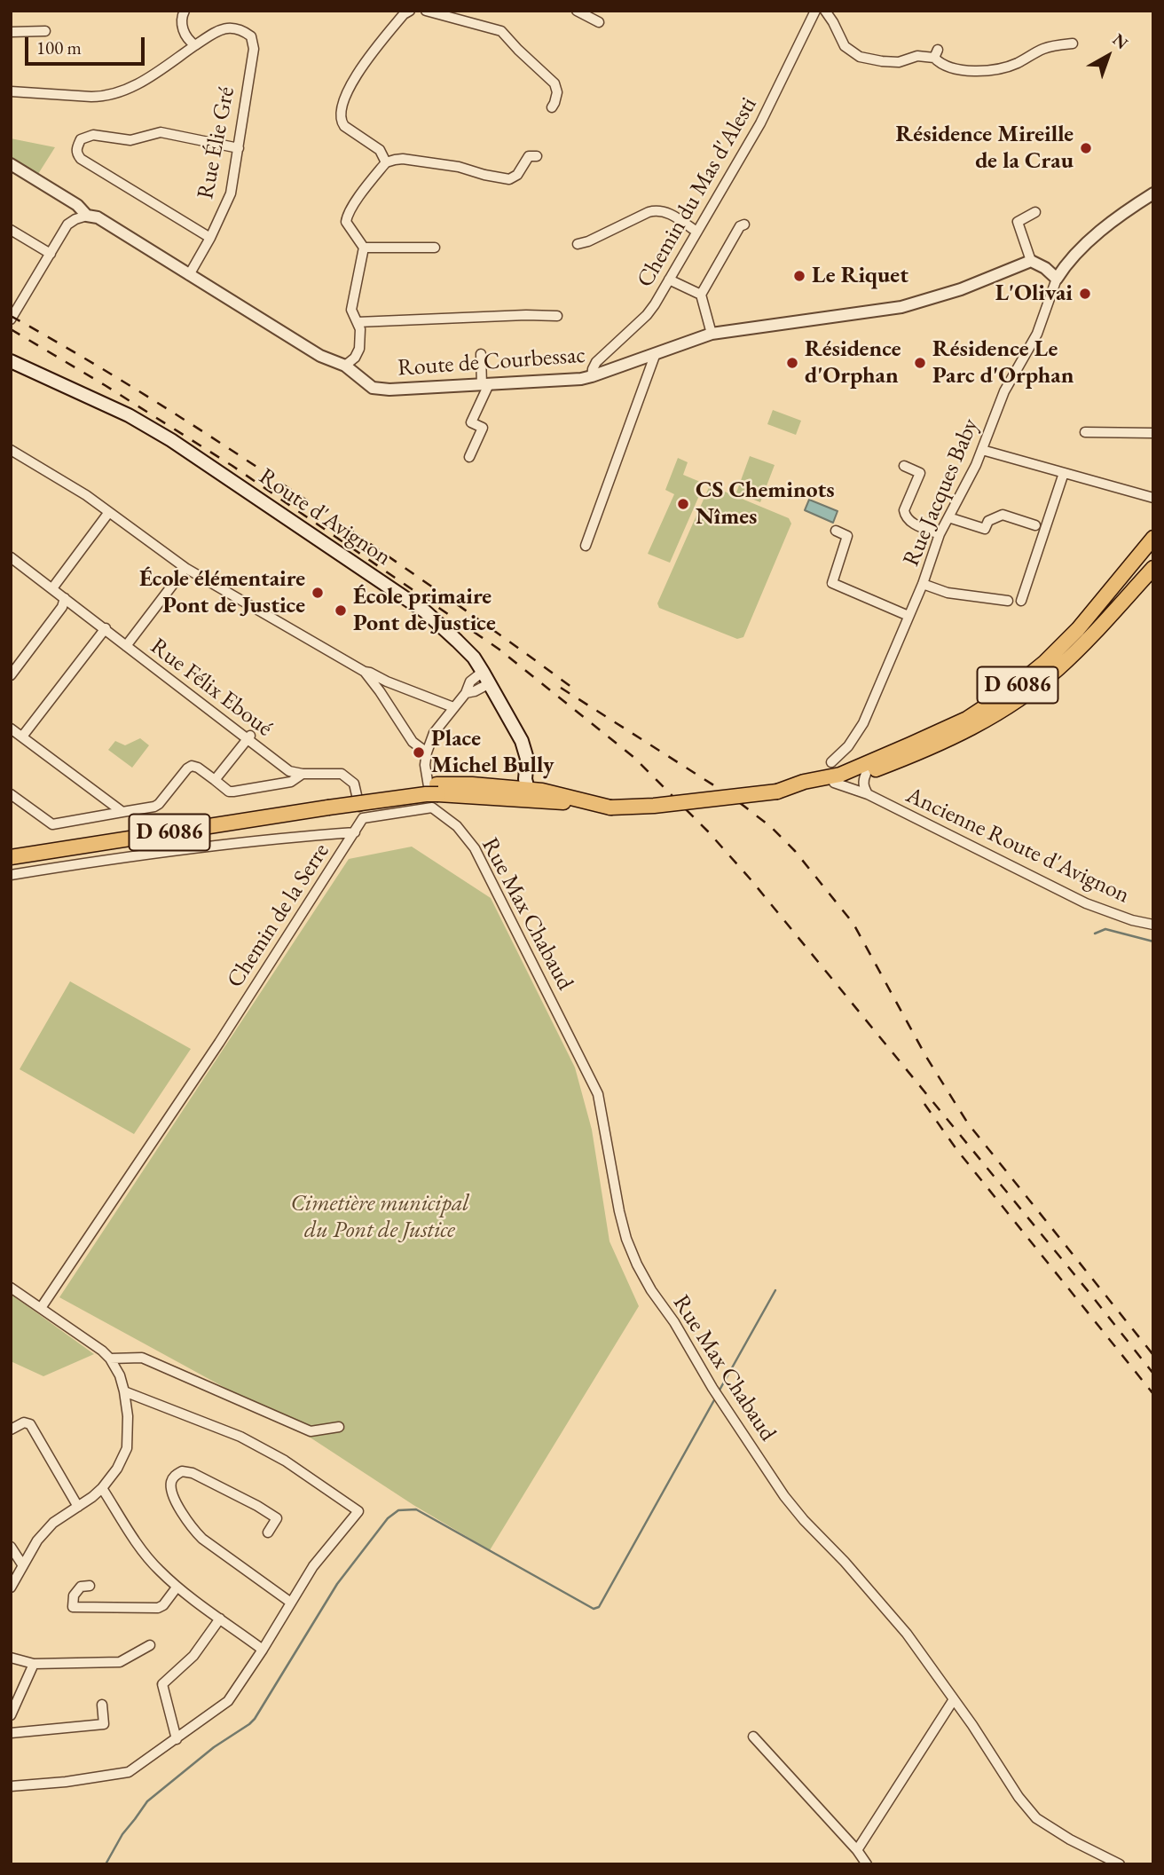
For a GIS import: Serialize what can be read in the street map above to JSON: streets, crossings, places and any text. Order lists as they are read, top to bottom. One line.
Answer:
{"streets":{"main road":["Route d'Avignon","D 6086"],"street":["Rue Élie Gré","Chemin du Mas d'Alesti","Route de Courbessac","Rue Jacques Baby","Rue Félix Eboué","Ancienne Route d'Avignon","Rue Max Chabaud","Chemin de la Serre"]},"crossings":[["Rue Élie Gré","Route de Courbessac"],["Chemin du Mas d'Alesti","Route de Courbessac"],["Route d'Avignon","D 6086"],["D 6086","Ancienne Route d'Avignon"],["D 6086","Rue Max Chabaud"]],"parks":["Cimetière municipal du Pont de Justice"],"places":["Résidence Mireille de la Crau","Le Riquet","L'Olivai","Résidence d'Orphan","Résidence Le Parc d'Orphan","CS Cheminots Nîmes","École élémentaire Pont de Justice","École primaire Pont de Justice","Place Michel Bully"],"scale_bar":"100 m","north":"top right"}
